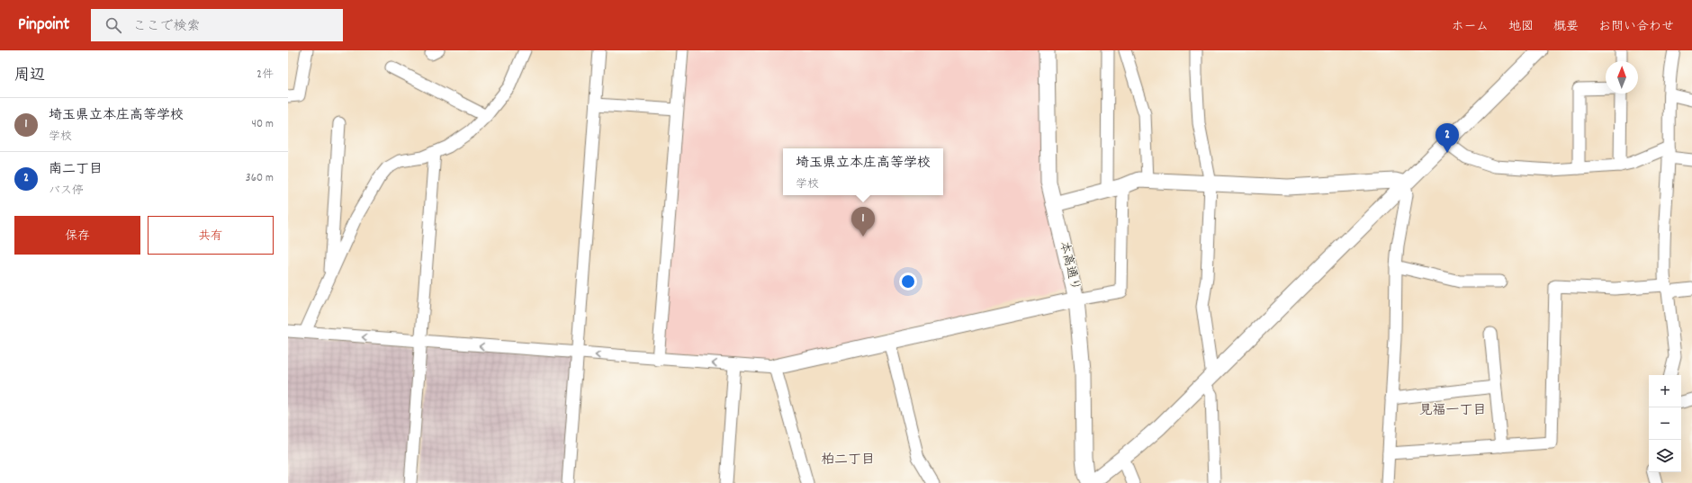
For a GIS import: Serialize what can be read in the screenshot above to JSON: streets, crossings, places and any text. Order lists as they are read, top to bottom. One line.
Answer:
{"streets":{"street":["本高通り"]},"districts":["見福一丁目","柏二丁目"],"north":"top","page":{"header":"Pinpoint","search":"ここで検索","nav":["ホーム","地図","概要","お問い合わせ"],"heading":["周辺","2件"],"list":[{"mark":"1","name":"埼玉県立本庄高等学校","note":"学校","value":"40 m"},{"mark":"2","name":"南二丁目","note":"バス停","value":"360 m"}],"pins":["2","1"],"popup":["埼玉県立本庄高等学校","学校"],"buttons":["保存","共有"],"map_buttons":["+","−"]}}
